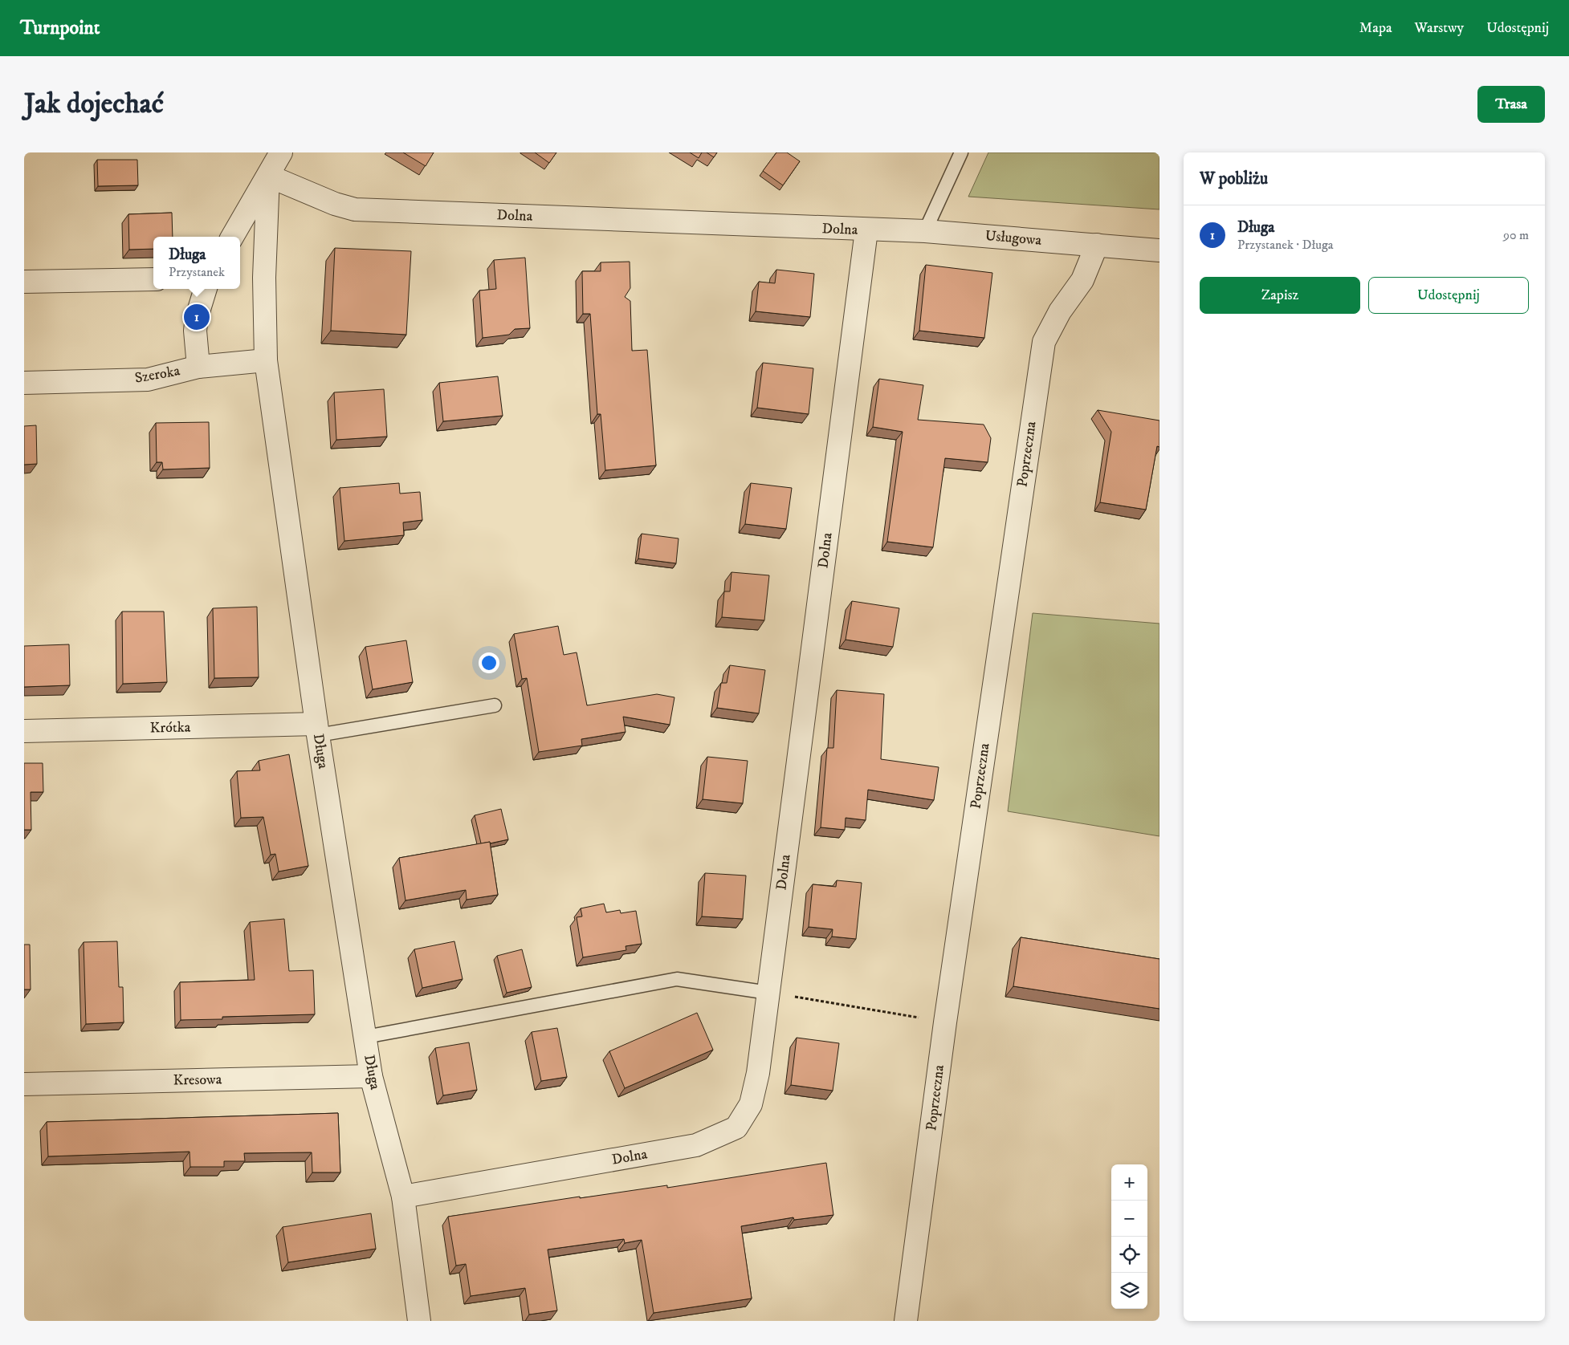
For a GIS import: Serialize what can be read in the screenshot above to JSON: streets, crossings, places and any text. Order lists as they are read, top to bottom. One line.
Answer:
{"streets":{"street":["Dolna","Usługowa","Szeroka","Poprzeczna","Krótka","Długa","Kresowa"]},"crossings":[["Dolna","Usługowa"],["Dolna","Długa"],["Usługowa","Poprzeczna"],["Szeroka","Długa"],["Krótka","Długa"],["Długa","Kresowa"]],"page":{"header":"Turnpoint","nav":["Mapa","Warstwy","Udostępnij"],"buttons":["Trasa",["Zapisz","Udostępnij"]],"title":"Jak dojechać","heading":"W pobliżu","list":[{"mark":"1","name":"Długa","note":"Przystanek · Długa","value":"90 m"}],"popup":["Długa","Przystanek"],"pins":"1","map_buttons":["+","−"]}}
